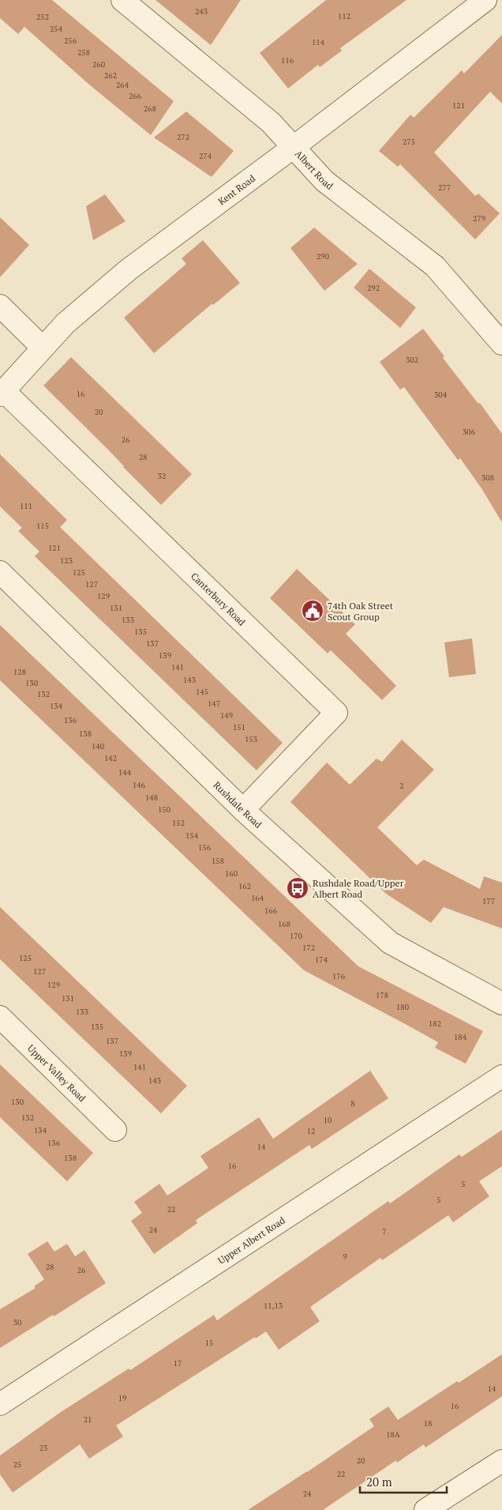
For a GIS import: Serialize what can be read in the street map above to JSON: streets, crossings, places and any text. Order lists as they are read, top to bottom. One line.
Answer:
{"streets":{"street":["Albert Road","Kent Road","Canterbury Road","Rushdale Road","Upper Valley Road","Upper Albert Road"]},"crossings":[["Albert Road","Kent Road"],["Kent Road","Canterbury Road"],["Canterbury Road","Rushdale Road"]],"places":{"public building":["74th Oak Street Scout Group"],"bus stop":["Rushdale Road/Upper Albert Road"]},"house_numbers":["243","112","252","254","256","114","258","116","260","262","264","266","121","268","272","275","274","277","279","290","292","302","16","304","20","306","26","28","32","308","111","115","121","123","125","127","129","131","133","135","137","139","141","128","143","130","145","132","147","134","149","136","151","138","153","140","142","144","146","2","148","150","152","154","156","158","160","162","164","177","166","168","170","172","125","174","127","176","129","178","131","180","133","182","135","184","137","139","141","143","130","8","132","10","134","12","136","14","138","16","5","5","22","24","7","9","28","26","11,13","30","15","17","14","19","16","21","18","18A","23","20","25","22","24"],"scale_bar":"20 m"}
